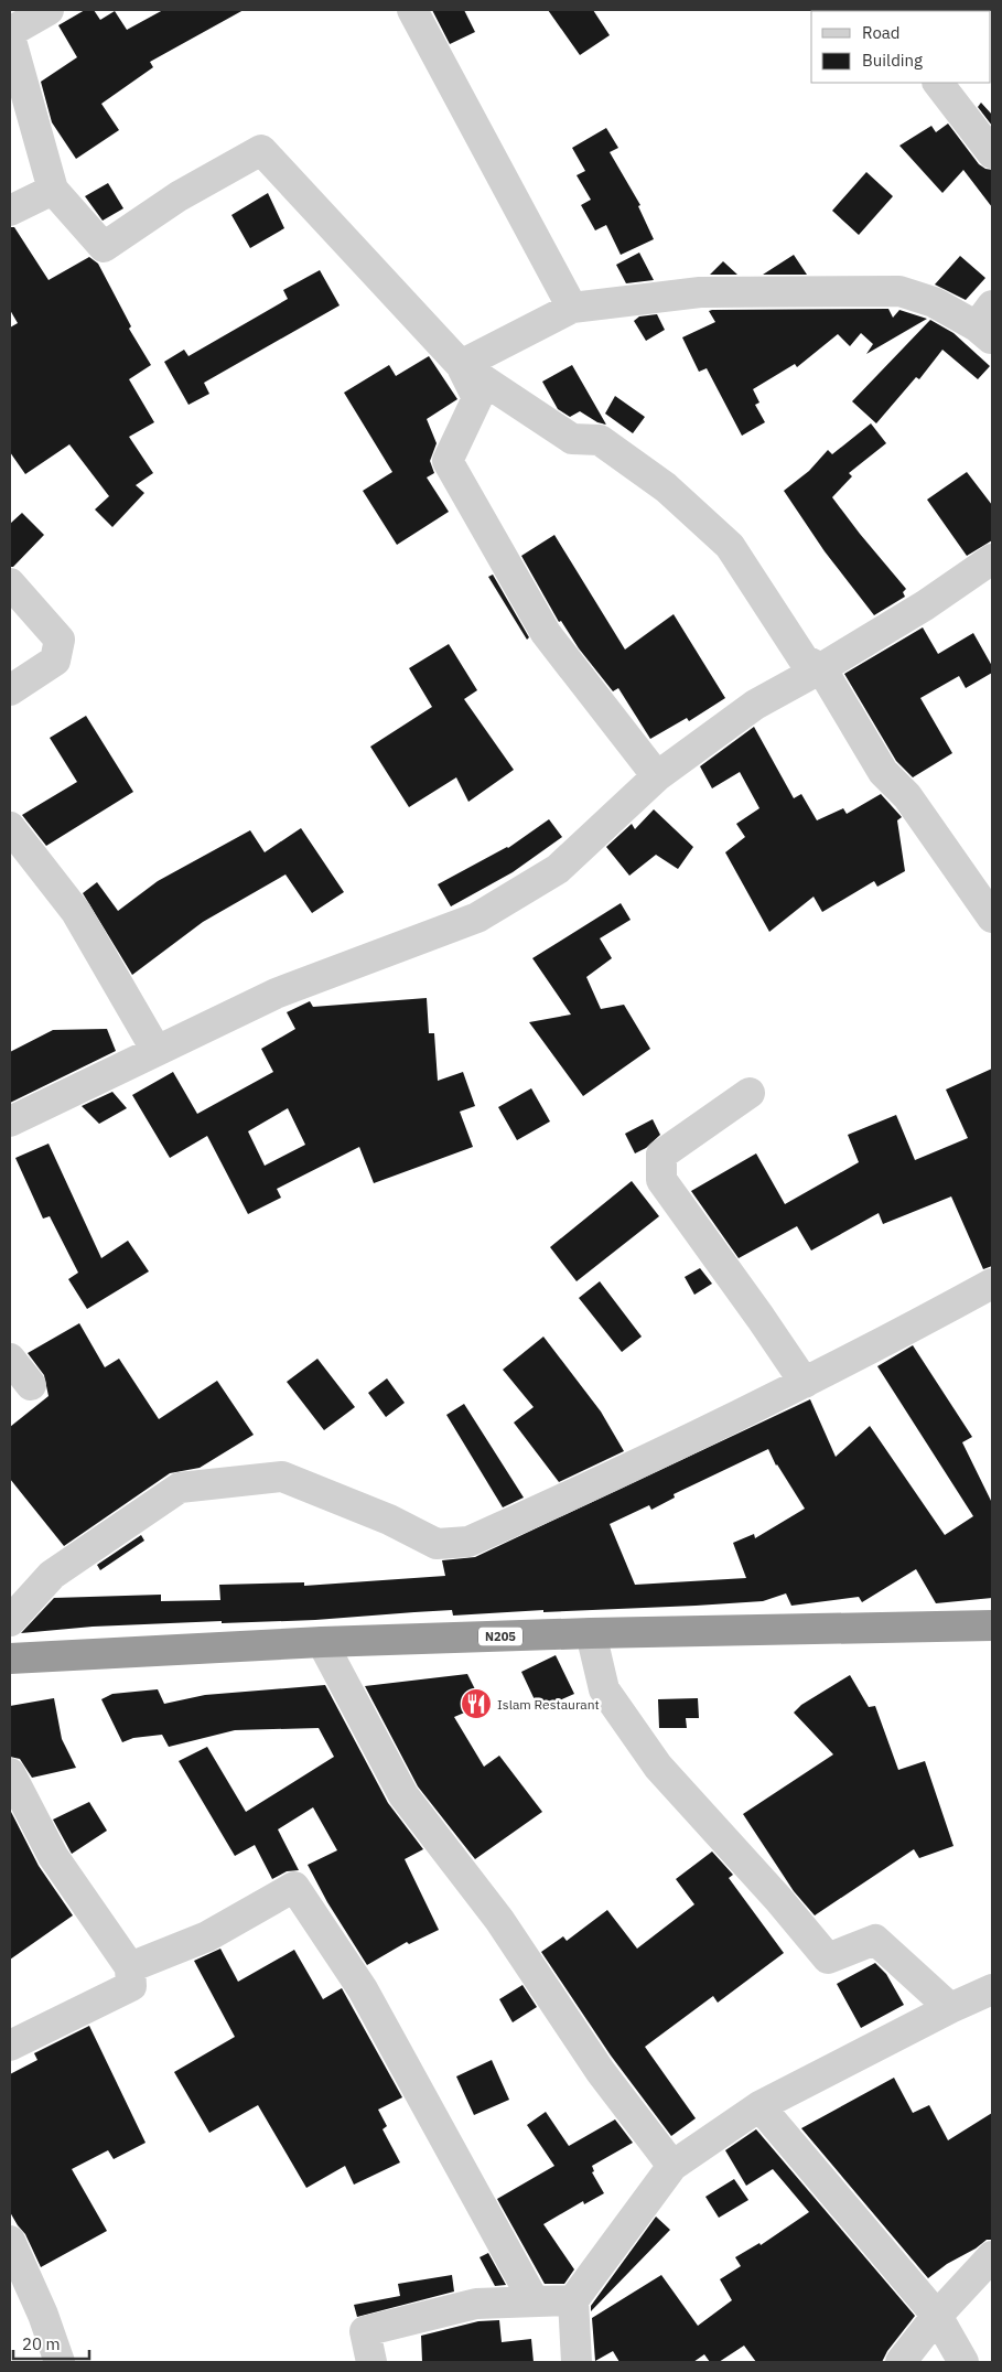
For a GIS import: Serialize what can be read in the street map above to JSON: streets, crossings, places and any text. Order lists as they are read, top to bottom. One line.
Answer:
{"streets":{"highway":["N205"]},"places":{"restaurant":["Islam Restaurant"]},"legend":["Road","Building"],"scale_bar":"20 m"}
